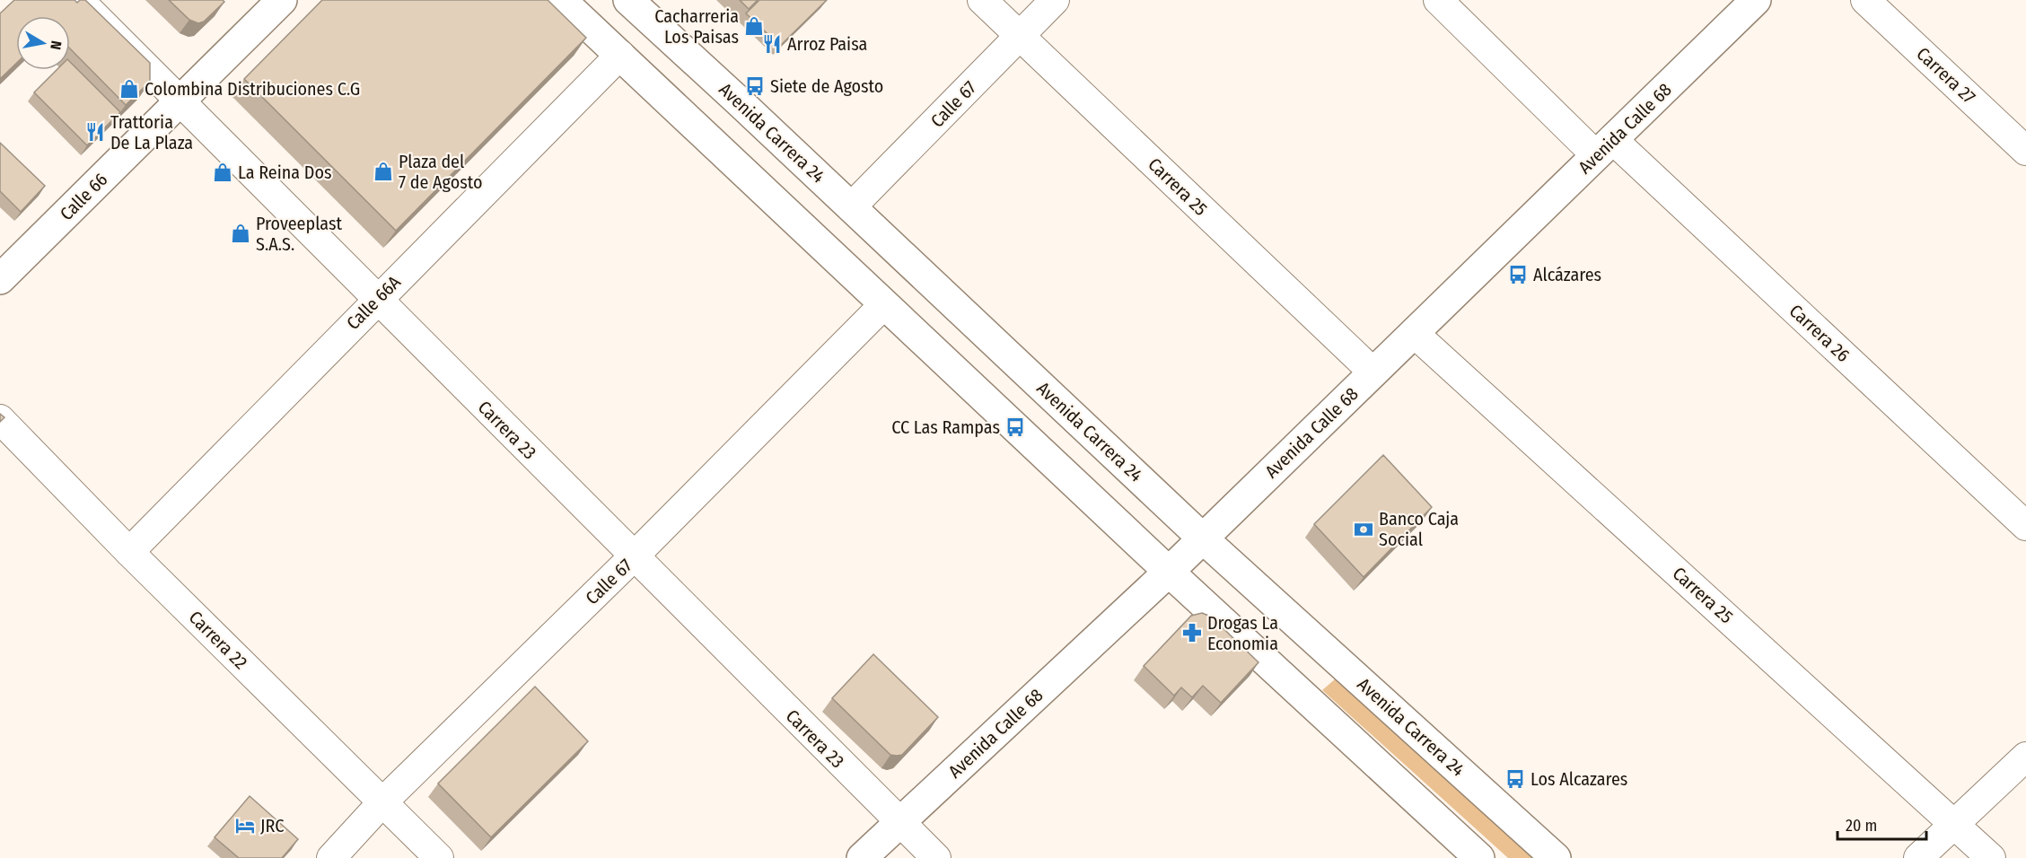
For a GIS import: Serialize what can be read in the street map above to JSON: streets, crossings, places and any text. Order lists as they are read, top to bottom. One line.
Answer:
{"streets":{"main road":["Avenida Calle 68","Avenida Carrera 24","Calle 66"],"street":["Carrera 27","Calle 67","Carrera 25","Calle 66A","Carrera 26","Carrera 23","Carrera 22"]},"crossings":[["Calle 67","Avenida Carrera 24"],["Calle 67","Carrera 25"],["Calle 67","Carrera 23"],["Calle 67","Carrera 22"],["Avenida Calle 68","Avenida Carrera 24"],["Avenida Calle 68","Carrera 25"],["Avenida Calle 68","Carrera 26"],["Avenida Calle 68","Carrera 23"],["Calle 66","Carrera 23"],["Calle 66A","Carrera 23"],["Calle 66A","Carrera 22"]],"places":{"shop":["Cacharreria Los Paisas","Colombina Distribuciones C.G","Plaza del 7 de Agosto","La Reina Dos","Proveeplast S.A.S."],"restaurant":["Arroz Paisa","Trattoria De La Plaza"],"bus stop":["Siete de Agosto","Alcázares","CC Las Rampas","Los Alcazares"],"bank":["Banco Caja Social"],"pharmacy":["Drogas La Economia"],"hotel":["JRC"]},"scale_bar":"20 m","north":"right"}
